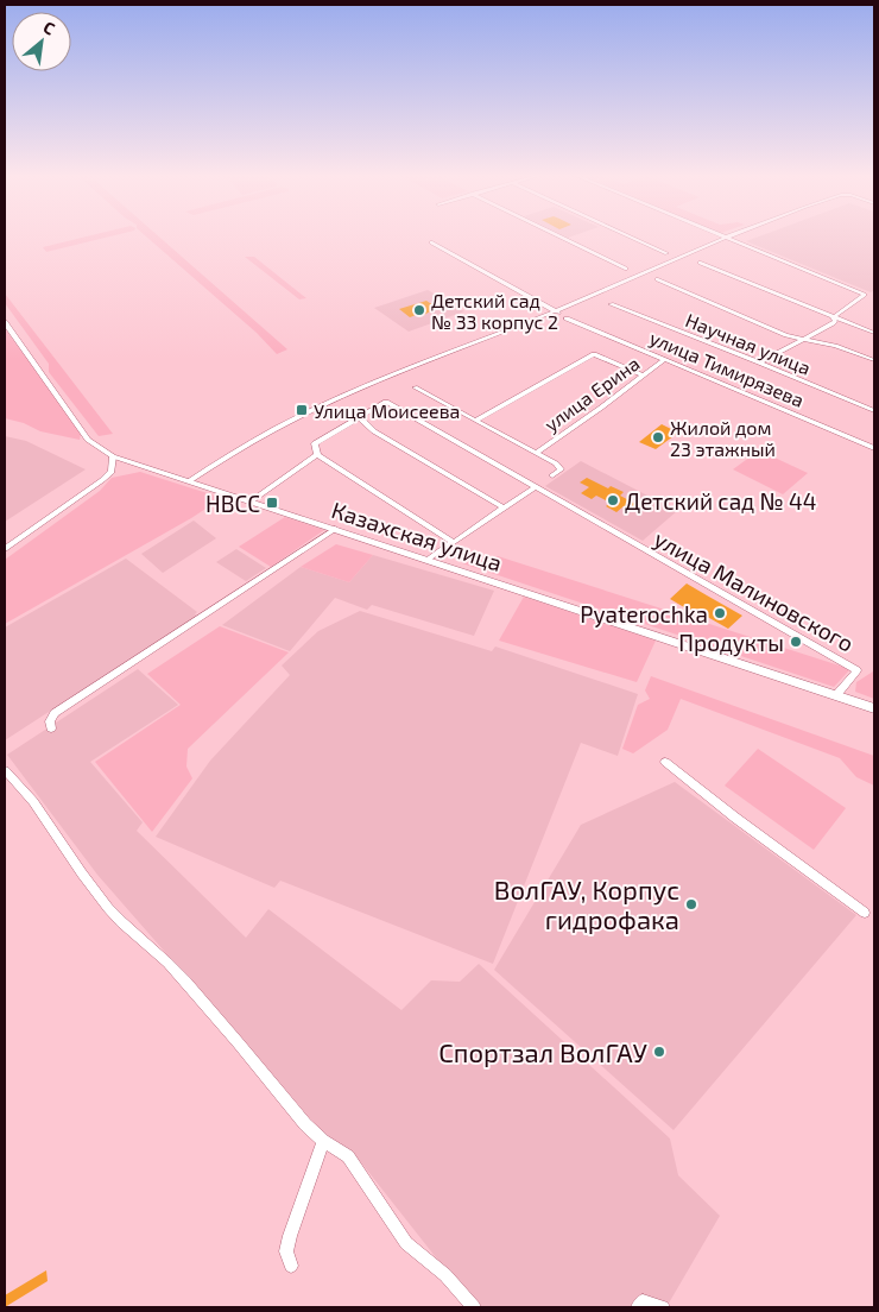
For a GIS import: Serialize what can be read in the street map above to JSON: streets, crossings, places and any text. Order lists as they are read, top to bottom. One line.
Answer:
{"streets":{"main road":["Казахская улица"],"street":["Научная улица","улица Тимирязева","улица Ерина","улица Малиновского"]},"crossings":[["улица Тимирязева","улица Ерина"],["Казахская улица","улица Малиновского"]],"places":{"other":["Детский сад № 33 корпус 2","Жилой дом 23 этажный","Детский сад № 44","Pyaterochka","Продукты","ВолГАУ, Корпус гидрофака","Спортзал ВолГАУ"],"transit":["Улица Моисеева","НВСС"]},"north":"top right"}
